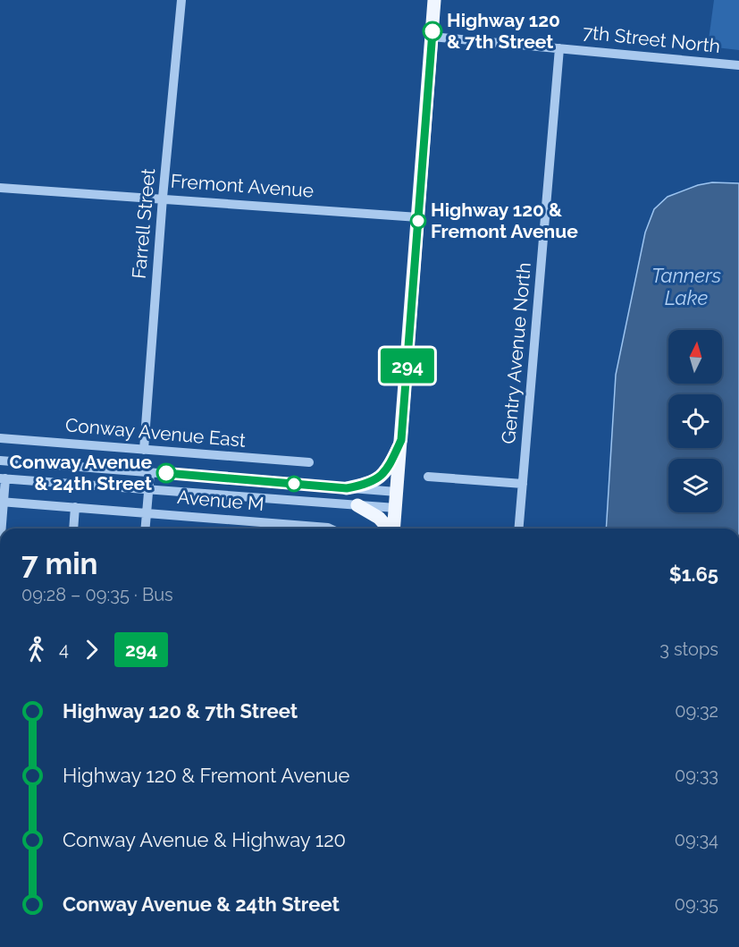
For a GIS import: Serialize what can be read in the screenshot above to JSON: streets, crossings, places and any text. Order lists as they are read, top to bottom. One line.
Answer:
{"streets":{"street":["7th Street North","Fremont Avenue","Farrell Street","Gentry Avenue North","Conway Avenue East","Avenue M"]},"crossings":[["7th Street North","Gentry Avenue North"],["Fremont Avenue","Farrell Street"],["Farrell Street","Conway Avenue East"]],"water":["Tanners Lake"],"places":["Highway 120 & 7th Street","Highway 120 & Fremont Avenue","Conway Avenue & 24th Street"],"lines":["bus line 294"],"north":"top","page":{"on_map":"294","heading":["7 min","09:28 – 09:35 · Bus","$1.65"],"legs":["4","294","3 stops"],"list":[{"name":"Highway 120 & 7th Street","value":"09:32"},{"name":"Highway 120 & Fremont Avenue","value":"09:33"},{"name":"Conway Avenue & Highway 120","value":"09:34"},{"name":"Conway Avenue & 24th Street","value":"09:35"}]}}
